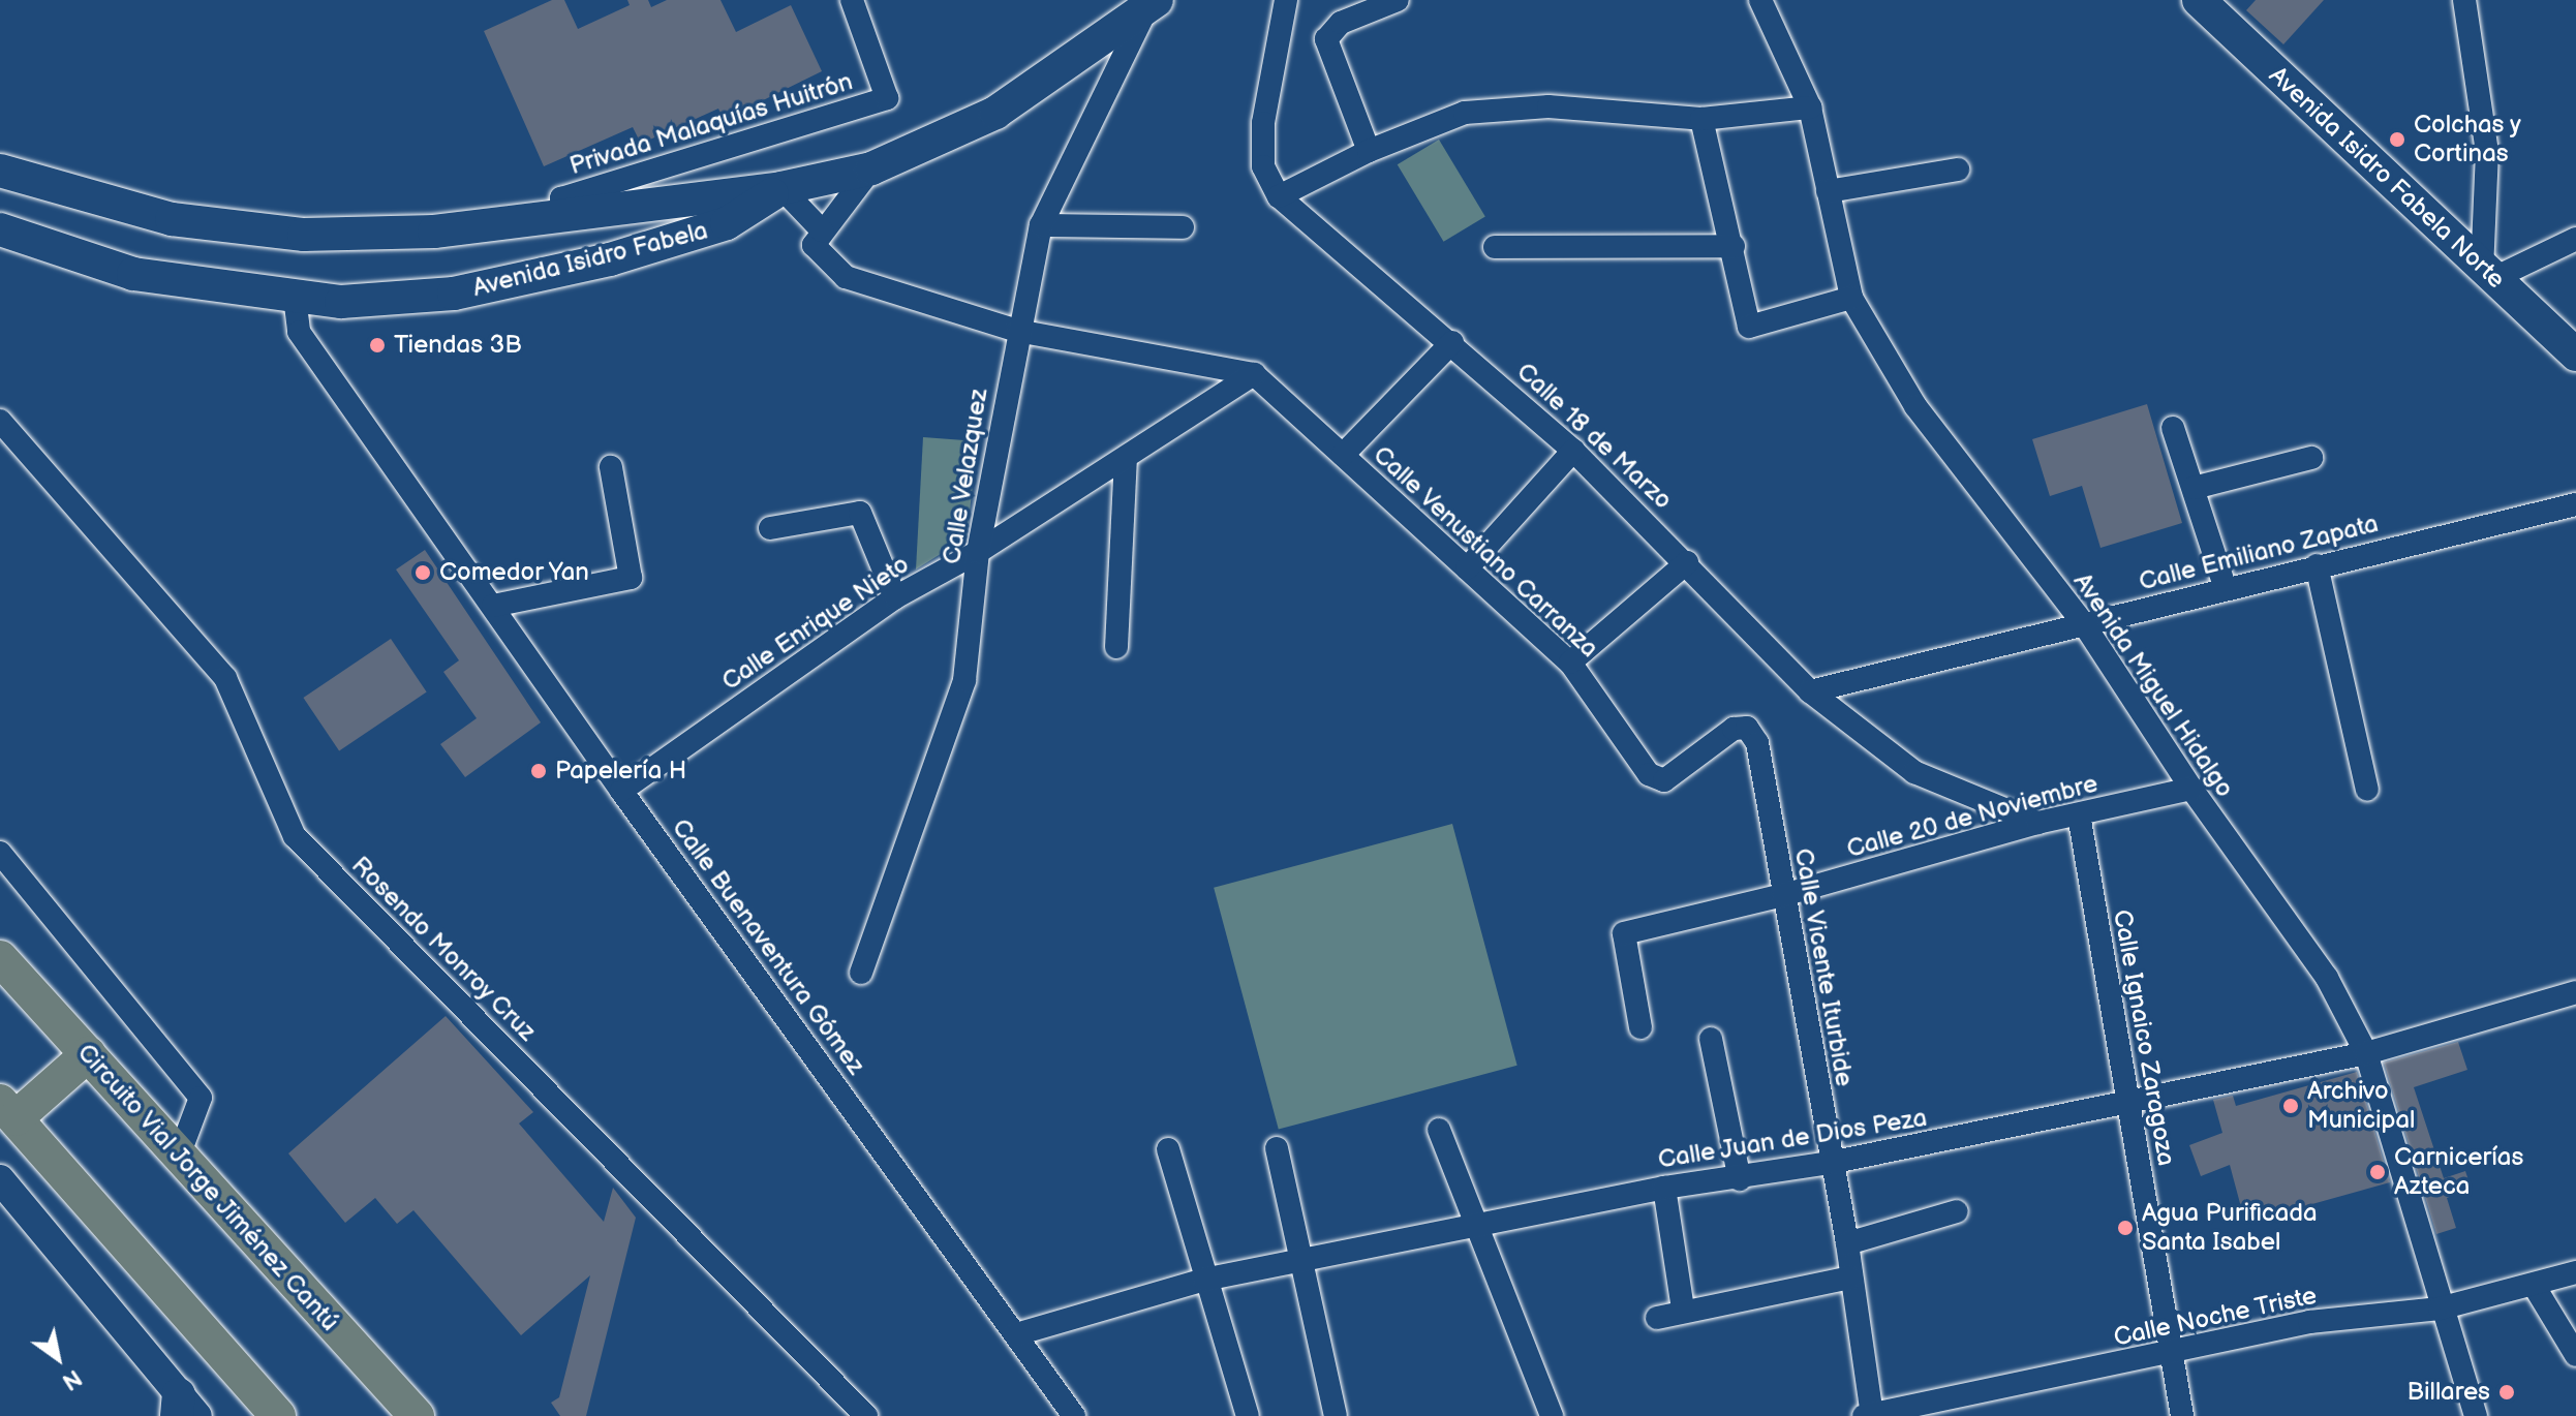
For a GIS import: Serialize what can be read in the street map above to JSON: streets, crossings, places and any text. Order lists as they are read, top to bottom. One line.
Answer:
{"streets":{"main road":["Avenida Isidro Fabela Norte","Avenida Isidro Fabela","Circuito Vial Jorge Jiménez Cantú"],"street":["Privada Malaquías Huitrón","Calle 18 de Marzo","Calle Velazquez","Calle Venustiano Carranza","Calle Emiliano Zapata","Calle Enrique Nieto","Avenida Miguel Hidalgo","Calle 20 de Noviembre","Calle Buenaventura Gómez","Rosendo Monroy Cruz","Calle Vicente Iturbide","Calle Ignaico Zaragoza","Calle Juan de Dios Peza","Calle Noche Triste"]},"crossings":[["Privada Malaquías Huitrón","Avenida Isidro Fabela"],["Avenida Isidro Fabela","Calle Velazquez"],["Avenida Isidro Fabela","Calle Buenaventura Gómez"],["Calle 18 de Marzo","Calle Emiliano Zapata"],["Calle 18 de Marzo","Calle 20 de Noviembre"],["Calle Velazquez","Calle Enrique Nieto"],["Calle Venustiano Carranza","Calle Enrique Nieto"],["Calle Venustiano Carranza","Calle Vicente Iturbide"],["Calle Emiliano Zapata","Avenida Miguel Hidalgo"],["Calle Enrique Nieto","Calle Buenaventura Gómez"],["Avenida Miguel Hidalgo","Calle 20 de Noviembre"],["Avenida Miguel Hidalgo","Calle Juan de Dios Peza"],["Avenida Miguel Hidalgo","Calle Noche Triste"],["Calle 20 de Noviembre","Calle Vicente Iturbide"],["Calle 20 de Noviembre","Calle Ignaico Zaragoza"],["Calle Buenaventura Gómez","Calle Juan de Dios Peza"],["Calle Vicente Iturbide","Calle Juan de Dios Peza"],["Calle Vicente Iturbide","Calle Noche Triste"],["Calle Ignaico Zaragoza","Calle Juan de Dios Peza"],["Calle Ignaico Zaragoza","Calle Noche Triste"]],"places":["Colchas y Cortinas","Tiendas 3B","Comedor Yan","Papelería H","Archivo Municipal","Carnicerías Azteca","Agua Purificada Santa Isabel","Billares"],"north":"bottom right"}
